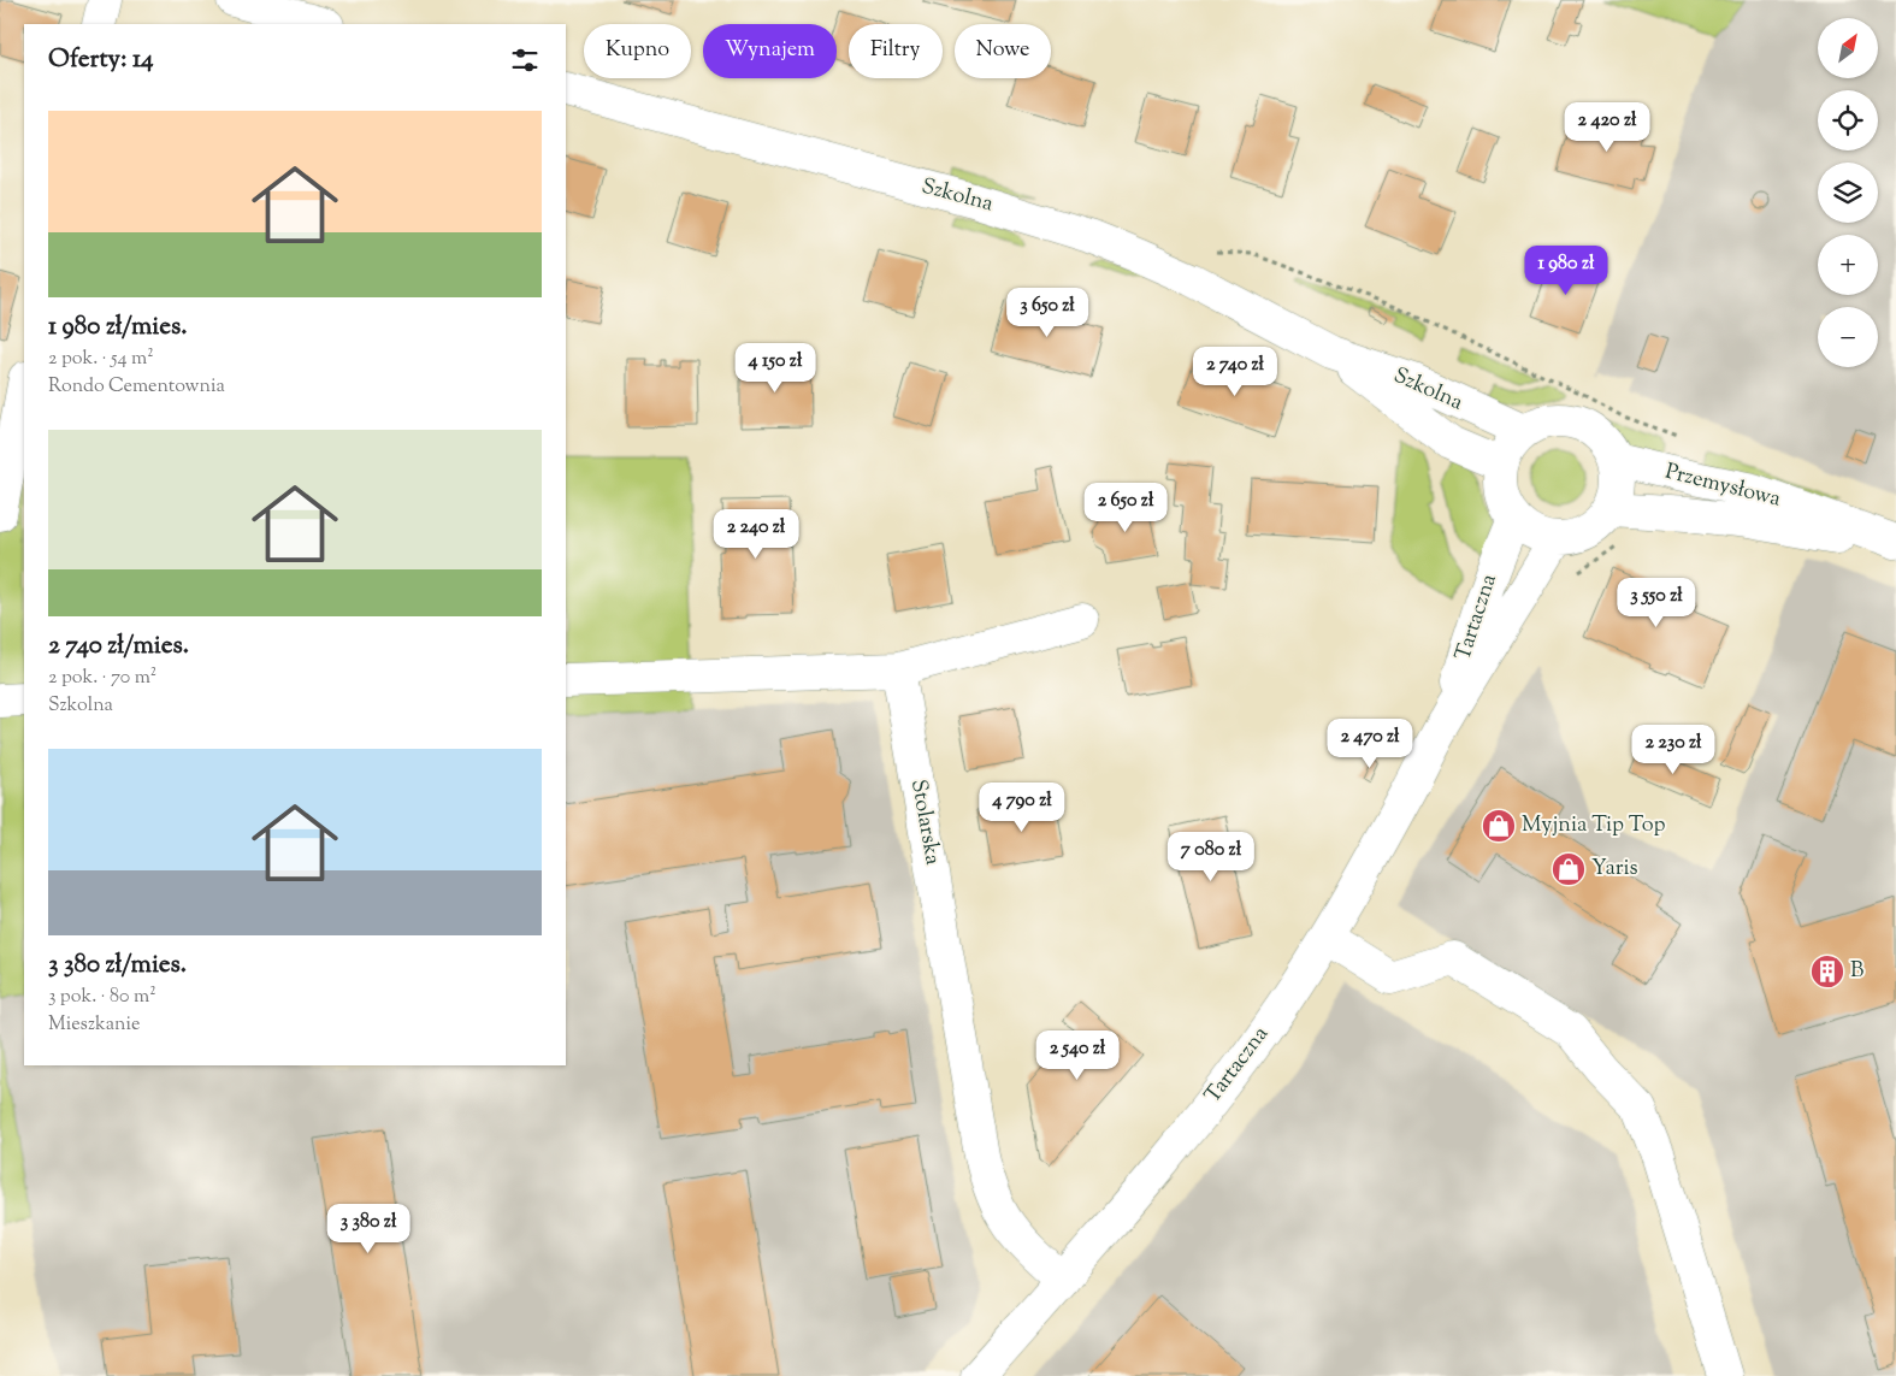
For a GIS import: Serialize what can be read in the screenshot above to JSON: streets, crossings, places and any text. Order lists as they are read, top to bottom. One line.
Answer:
{"streets":{"street":["Szkolna","Przemysłowa","Tartaczna","Stolarska"]},"crossings":[["Szkolna","Przemysłowa"],["Szkolna","Tartaczna"],["Przemysłowa","Tartaczna"],["Tartaczna","Stolarska"]],"places":{"shop":["Myjnia Tip Top","Yaris"],"building":["B"]},"north":"top right","page":{"map_buttons":["+","−"],"chip":["Kupno","Wynajem","Filtry","Nowe"],"heading":"Oferty: 14","list":[{"name":"1 980 zł/mies.","note":"2 pok. · 54 m² · Rondo Cementownia"},{"name":"2 740 zł/mies.","note":"2 pok. · 70 m² · Szkolna"},{"name":"3 380 zł/mies.","note":"3 pok. · 80 m² · Mieszkanie"}],"price":["2 420 zł","1 980 zł","3 650 zł","4 150 zł","2 740 zł","2 650 zł","2 240 zł","3 550 zł","2 470 zł","2 230 zł","4 790 zł","7 080 zł","2 540 zł","3 380 zł"]}}
